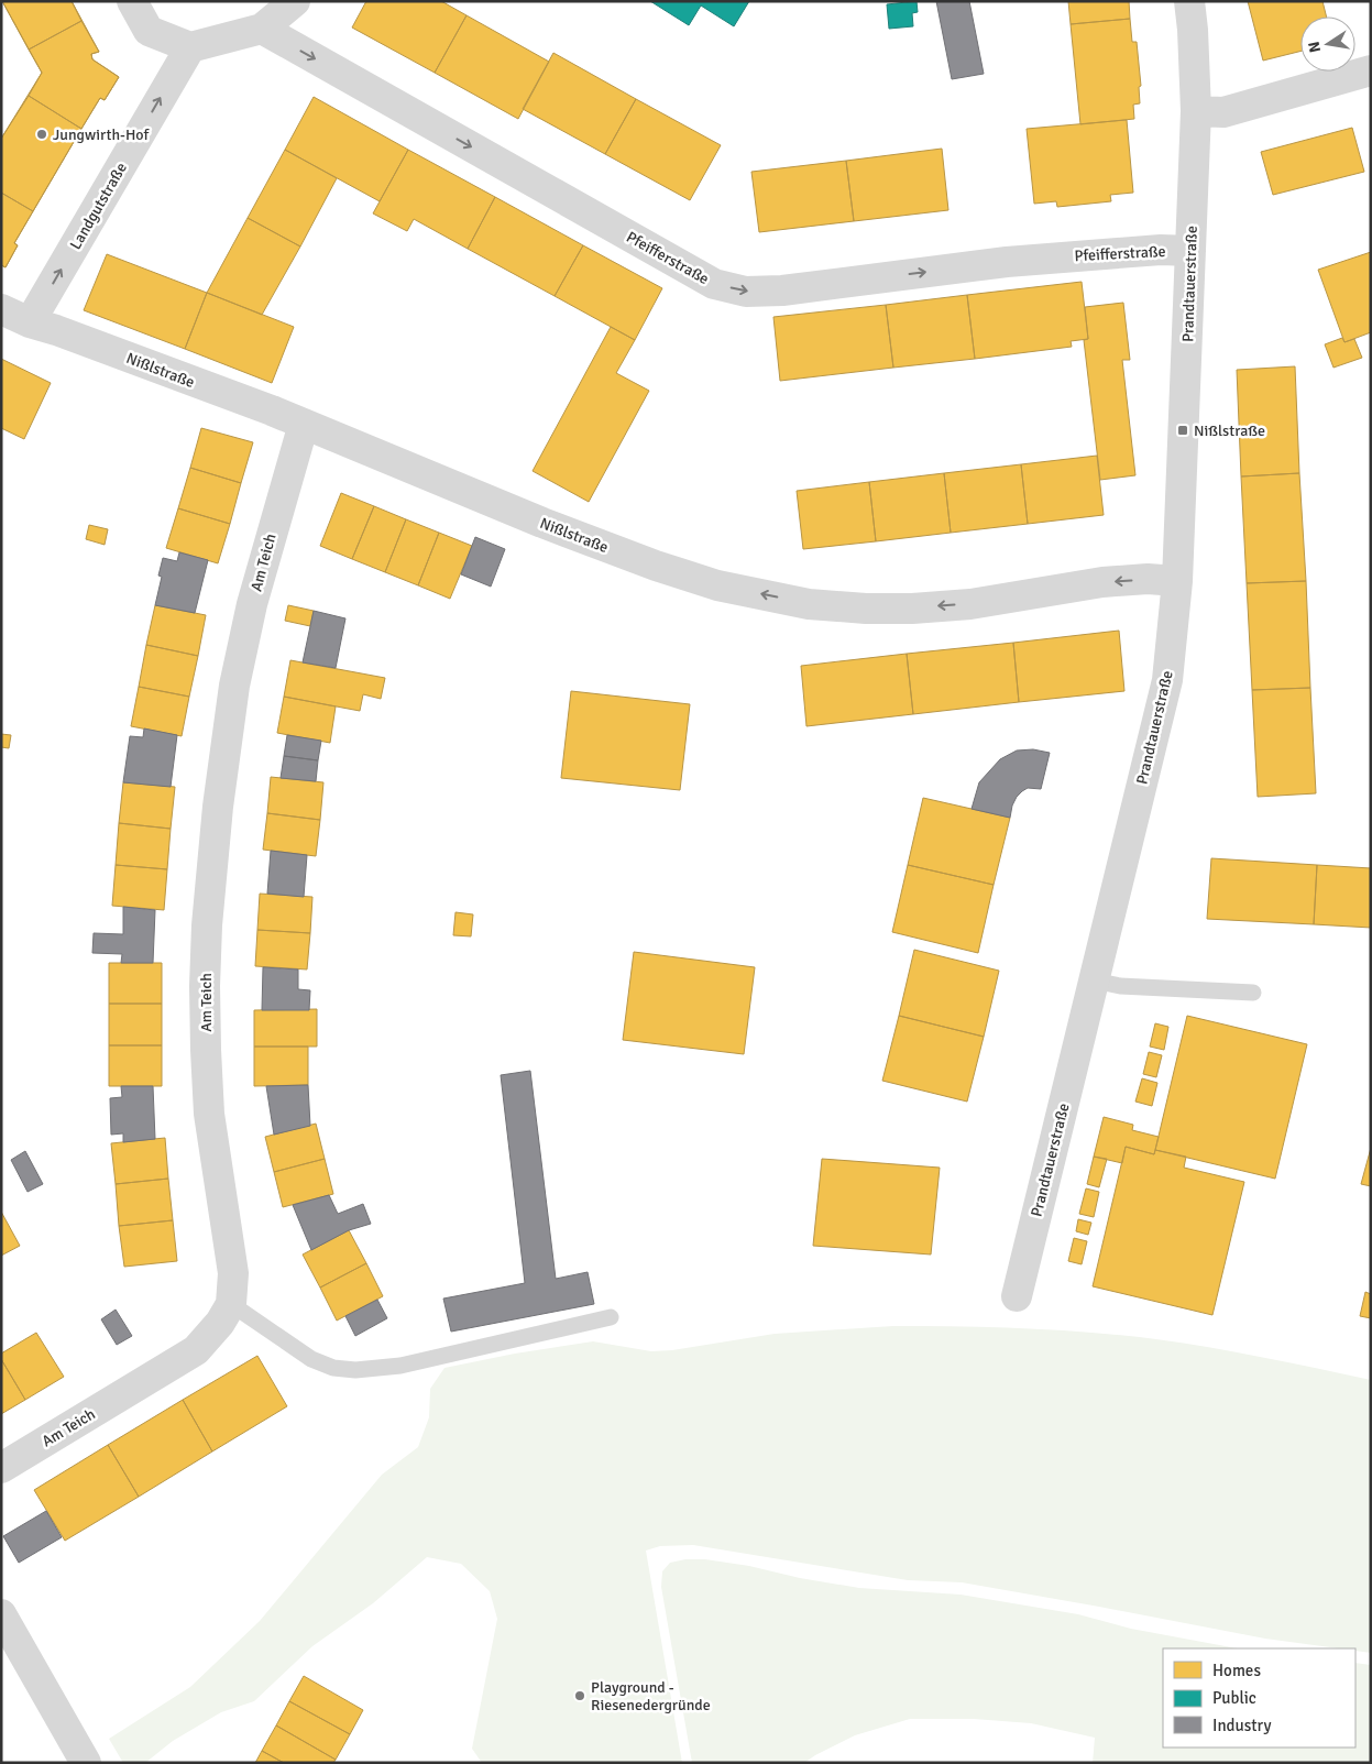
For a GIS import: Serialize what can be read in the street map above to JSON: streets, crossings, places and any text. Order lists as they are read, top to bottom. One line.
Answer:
{"streets":{"street":["Landgutstraße","Pfeifferstraße","Prandtauerstraße","Nißlstraße","Am Teich"]},"crossings":[["Landgutstraße","Nißlstraße"],["Pfeifferstraße","Prandtauerstraße"],["Prandtauerstraße","Nißlstraße"],["Nißlstraße","Am Teich"]],"one_way":["Landgutstraße","Pfeifferstraße","Nißlstraße"],"places":{"other":["Jungwirth-Hof","Playground - Riesenedergründe"],"transit":["Nißlstraße"]},"legend":["Homes","Public","Industry"],"north":"left"}
